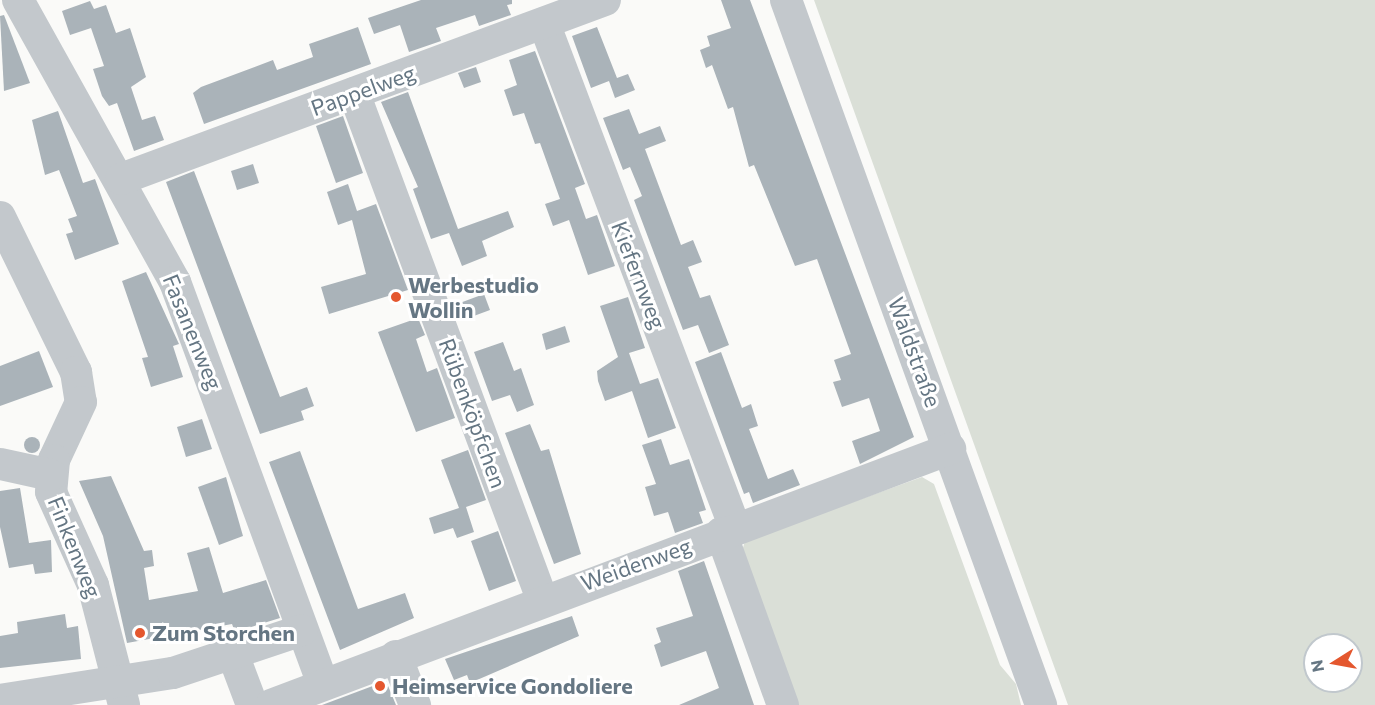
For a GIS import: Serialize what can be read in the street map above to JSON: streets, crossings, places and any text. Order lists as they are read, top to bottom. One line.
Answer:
{"streets":{"street":["Pappelweg","Kiefernweg","Fasanenweg","Waldstraße","Rübenköpfchen","Finkenweg","Weidenweg"]},"crossings":[["Pappelweg","Kiefernweg"],["Pappelweg","Fasanenweg"],["Pappelweg","Rübenköpfchen"],["Kiefernweg","Weidenweg"],["Fasanenweg","Weidenweg"],["Waldstraße","Weidenweg"],["Rübenköpfchen","Weidenweg"]],"places":["Werbestudio Wollin","Zum Storchen","Heimservice Gondoliere"],"north":"left"}
